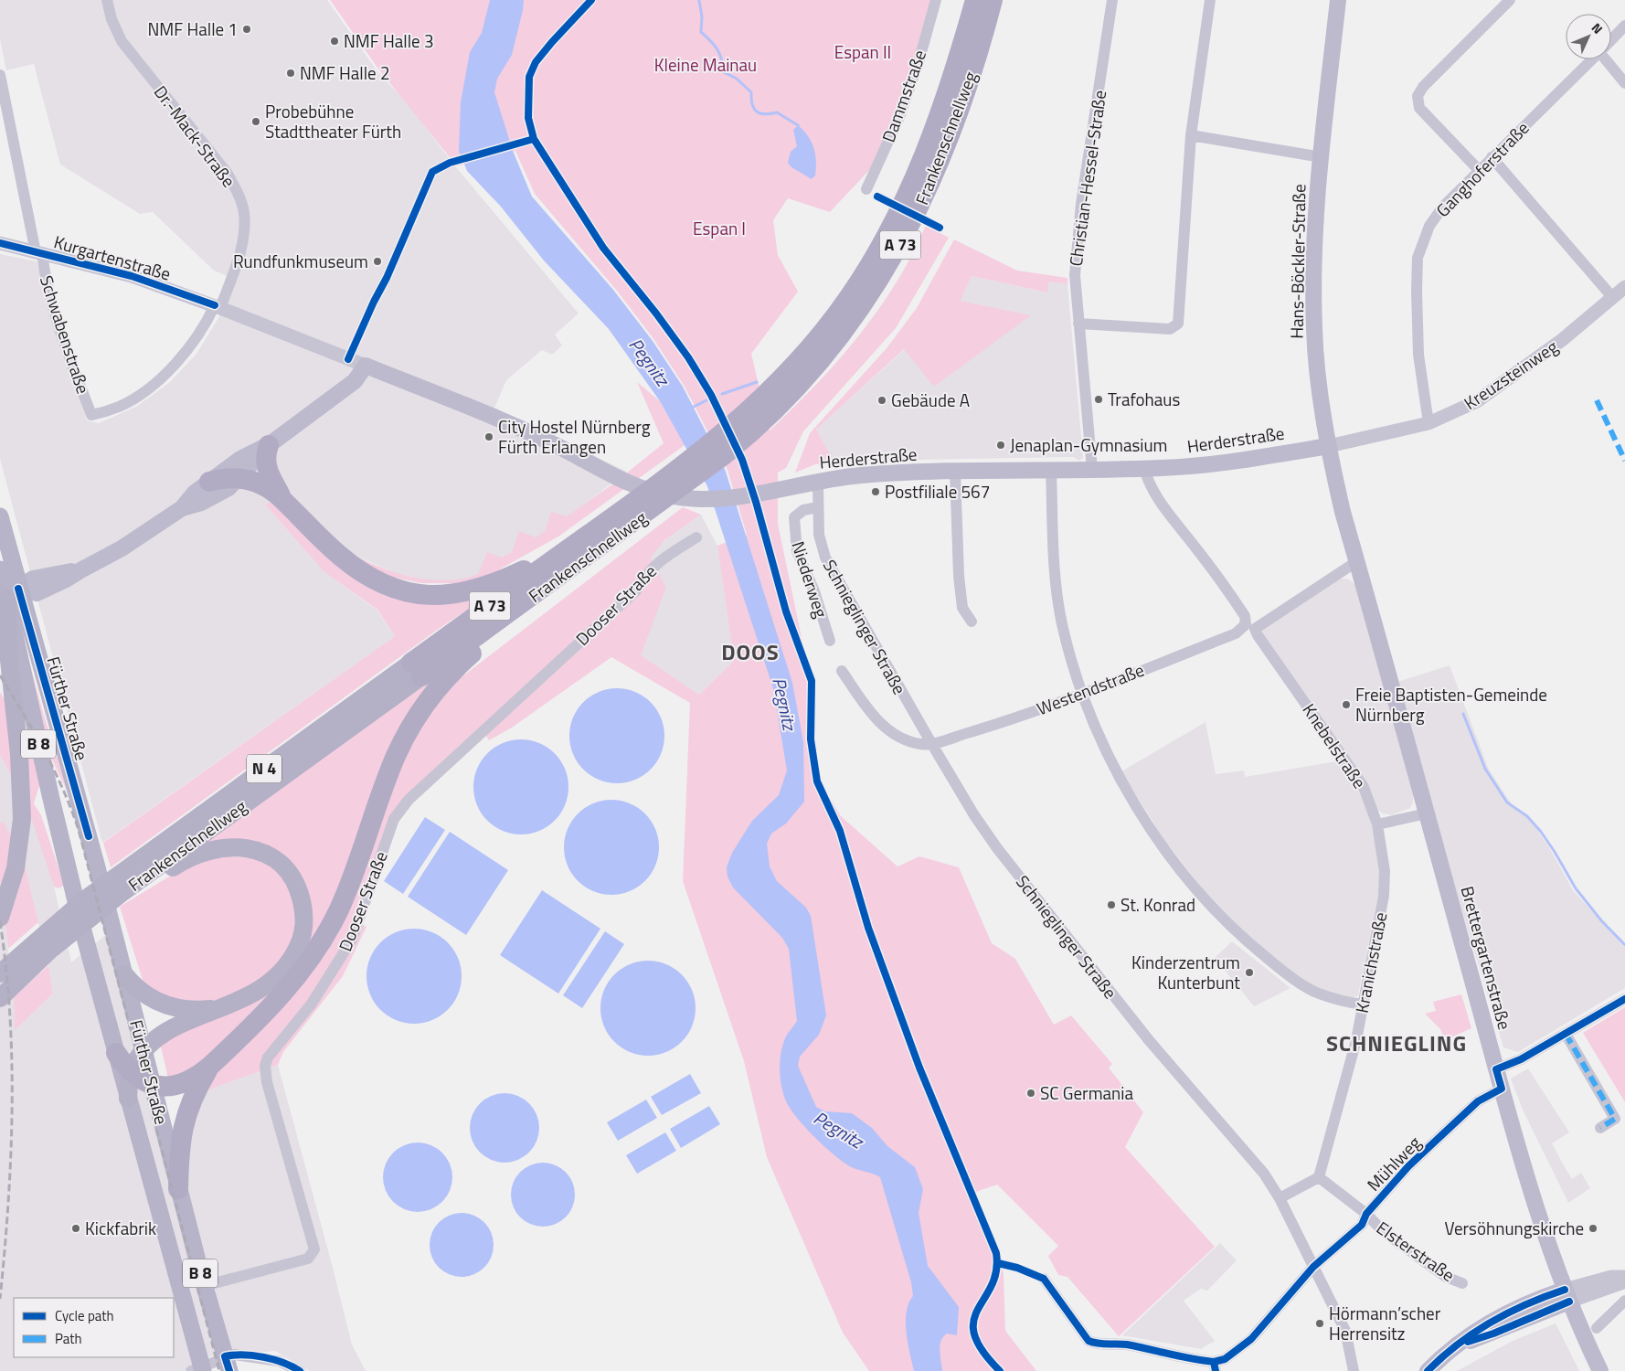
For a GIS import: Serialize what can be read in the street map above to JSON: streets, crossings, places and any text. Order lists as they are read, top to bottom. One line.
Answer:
{"streets":{"highway":["Frankenschnellweg","A 73","N 4"],"main road":["Kurgartenstraße","Hans-Böckler-Straße","Herderstraße","Fürther Straße","B 8","Brettergartenstraße"],"street":["Dammstraße","Dr.-Mack-Straße","Ganghoferstraße","Christian-Hessel-Straße","Schwabenstraße","Kreuzsteinweg","Niederweg","Dooser Straße","Schnieglinger Straße","Westendstraße","Knebelstraße","Kranichstraße","Mühlweg","Elsterstraße"]},"crossings":[["Dr.-Mack-Straße","Kurgartenstraße"],["Dr.-Mack-Straße","Schwabenstraße"],["Ganghoferstraße","Kreuzsteinweg"],["Christian-Hessel-Straße","Herderstraße"],["Kurgartenstraße","Schwabenstraße"],["Kurgartenstraße","Herderstraße"],["Hans-Böckler-Straße","Kreuzsteinweg"],["Hans-Böckler-Straße","Herderstraße"],["Hans-Böckler-Straße","Westendstraße"],["Hans-Böckler-Straße","Brettergartenstraße"],["Kreuzsteinweg","Herderstraße"],["Herderstraße","Schnieglinger Straße"],["Herderstraße","Knebelstraße"],["Niederweg","Schnieglinger Straße"],["Dooser Straße","Fürther Straße"],["Schnieglinger Straße","Westendstraße"],["Schnieglinger Straße","Mühlweg"],["Westendstraße","Knebelstraße"],["Westendstraße","Brettergartenstraße"],["Fürther Straße","B 8"],["Knebelstraße","Kranichstraße"],["Brettergartenstraße","Mühlweg"],["Kranichstraße","Elsterstraße"],["Mühlweg","Elsterstraße"]],"districts":["DOOS","SCHNIEGLING"],"water":["Pegnitz"],"parks":["Espan II","Kleine Mainau","Espan I"],"places":["NMF Halle 1","NMF Halle 3","NMF Halle 2","Probebühne Stadttheater Fürth","Rundfunkmuseum","Trafohaus","Gebäude A","City Hostel Nürnberg Fürth Erlangen","Jenaplan-Gymnasium","Postfiliale 567","Freie Baptisten-Gemeinde Nürnberg","St. Konrad","Kinderzentrum Kunterbunt","SC Germania","Kickfabrik","Versöhnungskirche","Hörmann’scher Herrensitz"],"legend":["Cycle path","Path"],"north":"top right"}
